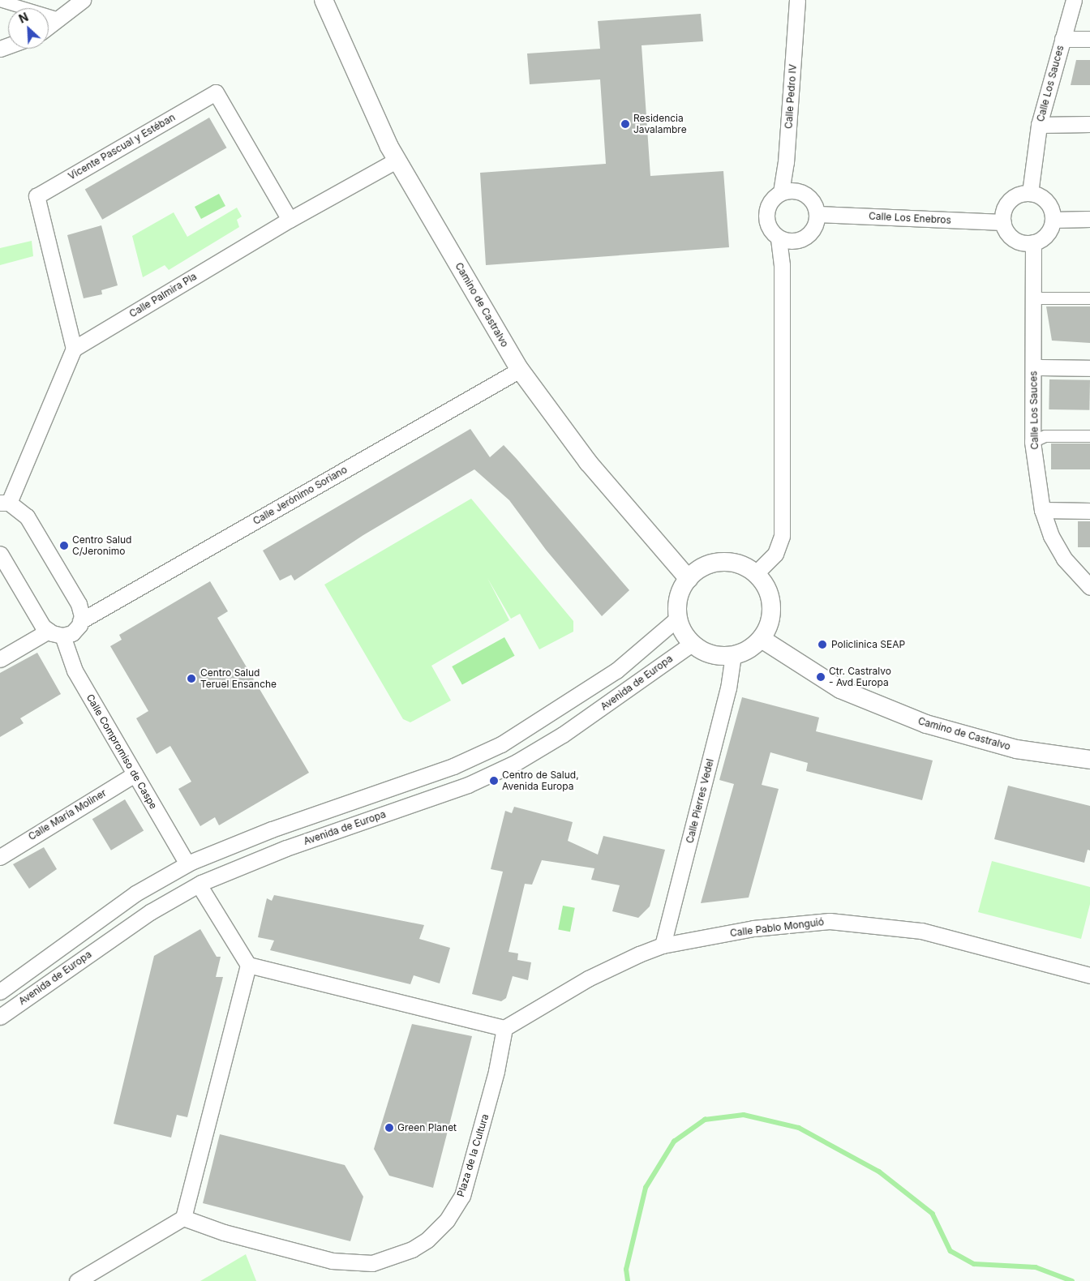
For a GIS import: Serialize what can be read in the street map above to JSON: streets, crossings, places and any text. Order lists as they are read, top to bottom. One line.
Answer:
{"streets":{"street":["Calle Los Sauces","Calle Pedro IV","Vicente Pascual y Estéban","Calle Los Enebros","Calle Palmira Pla","Camino de Castralvo","Calle Jerónimo Soriano","Avenida de Europa","Calle Compromiso de Caspe","Calle Pierres Vedel","Calle María Moliner","Calle Pablo Monguió","Plaza de la Cultura"]},"crossings":[["Calle Los Sauces","Calle Los Enebros"],["Calle Pedro IV","Calle Los Enebros"],["Vicente Pascual y Estéban","Calle Palmira Pla"],["Calle Palmira Pla","Camino de Castralvo"],["Camino de Castralvo","Calle Jerónimo Soriano"],["Camino de Castralvo","Avenida de Europa"],["Camino de Castralvo","Calle Pierres Vedel"],["Calle Jerónimo Soriano","Calle Compromiso de Caspe"],["Avenida de Europa","Calle Compromiso de Caspe"],["Avenida de Europa","Calle Pierres Vedel"],["Calle Compromiso de Caspe","Calle María Moliner"],["Calle Pierres Vedel","Calle Pablo Monguió"],["Calle Pablo Monguió","Plaza de la Cultura"]],"places":["Residencia Javalambre","Centro Salud C/Jeronimo","Policlinica SEAP","Ctr. Castralvo - Avd Europa","Centro Salud Teruel Ensanche","Centro de Salud, Avenida Europa","Green Planet"],"north":"top left"}
